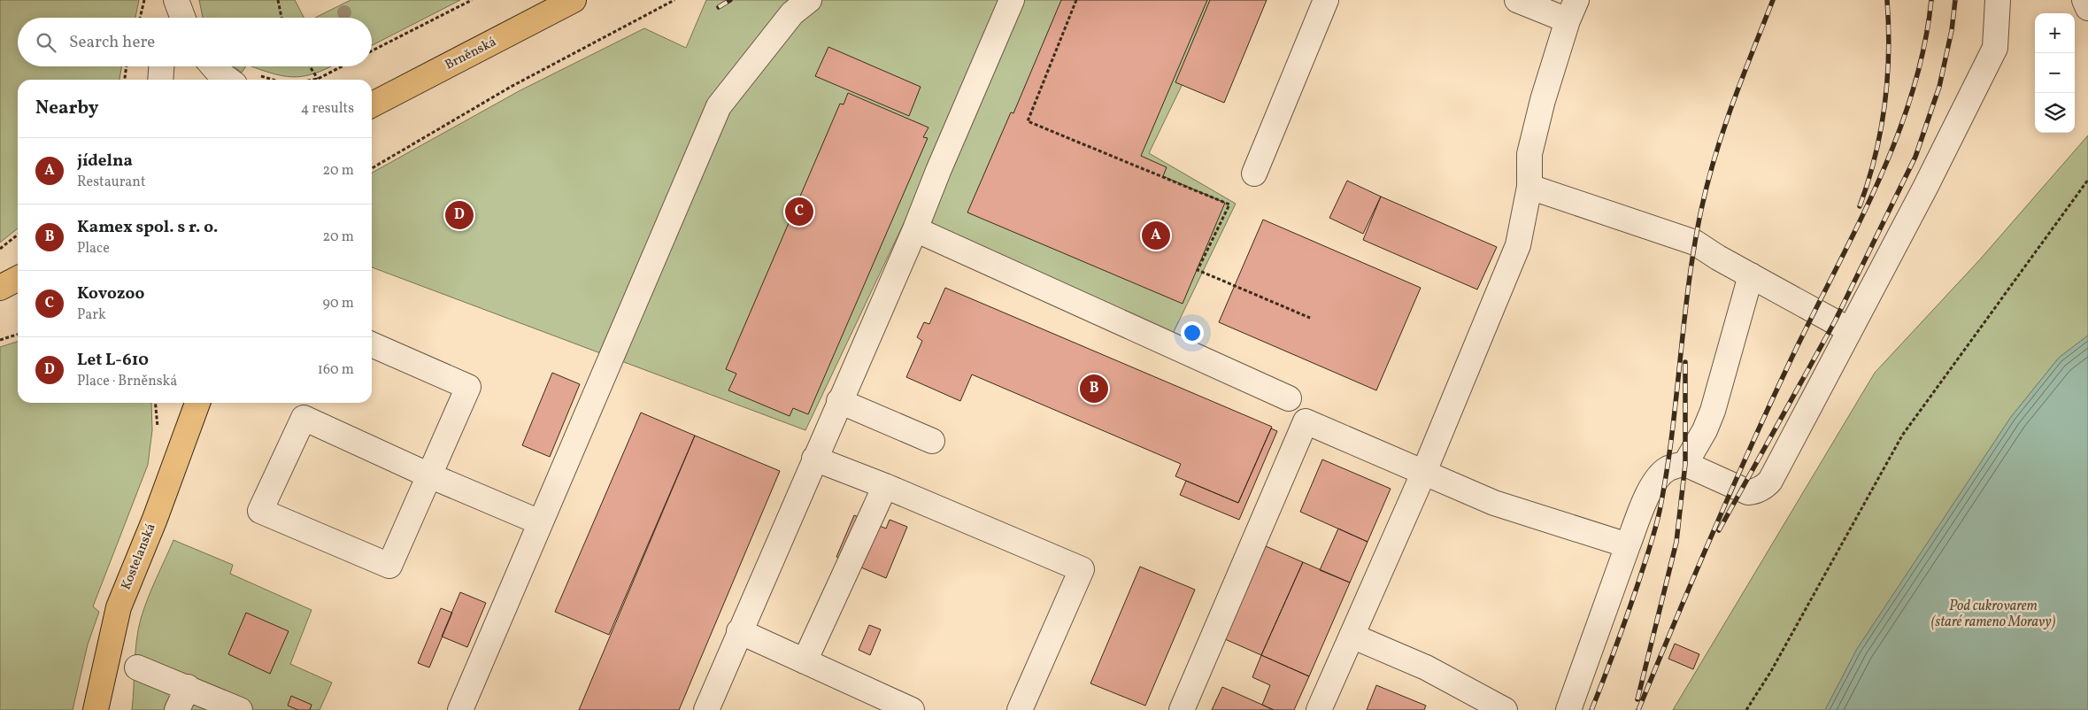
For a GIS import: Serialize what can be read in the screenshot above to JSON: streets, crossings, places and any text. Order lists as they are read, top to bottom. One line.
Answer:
{"streets":{"main road":["Brněnská","Kostelanská"]},"water":["Pod cukrovarem (staré rameno Moravy)"],"page":{"map_buttons":["+","−"],"search":"Search here","heading":["Nearby","4 results"],"list":[{"mark":"A","name":"jídelna","note":"Restaurant","value":"20 m"},{"mark":"B","name":"Kamex spol. s r. o.","note":"Place","value":"20 m"},{"mark":"C","name":"Kovozoo","note":"Park","value":"90 m"},{"mark":"D","name":"Let L-610","note":"Place · Brněnská","value":"160 m"}],"pins":["C","D","A","B"]}}
